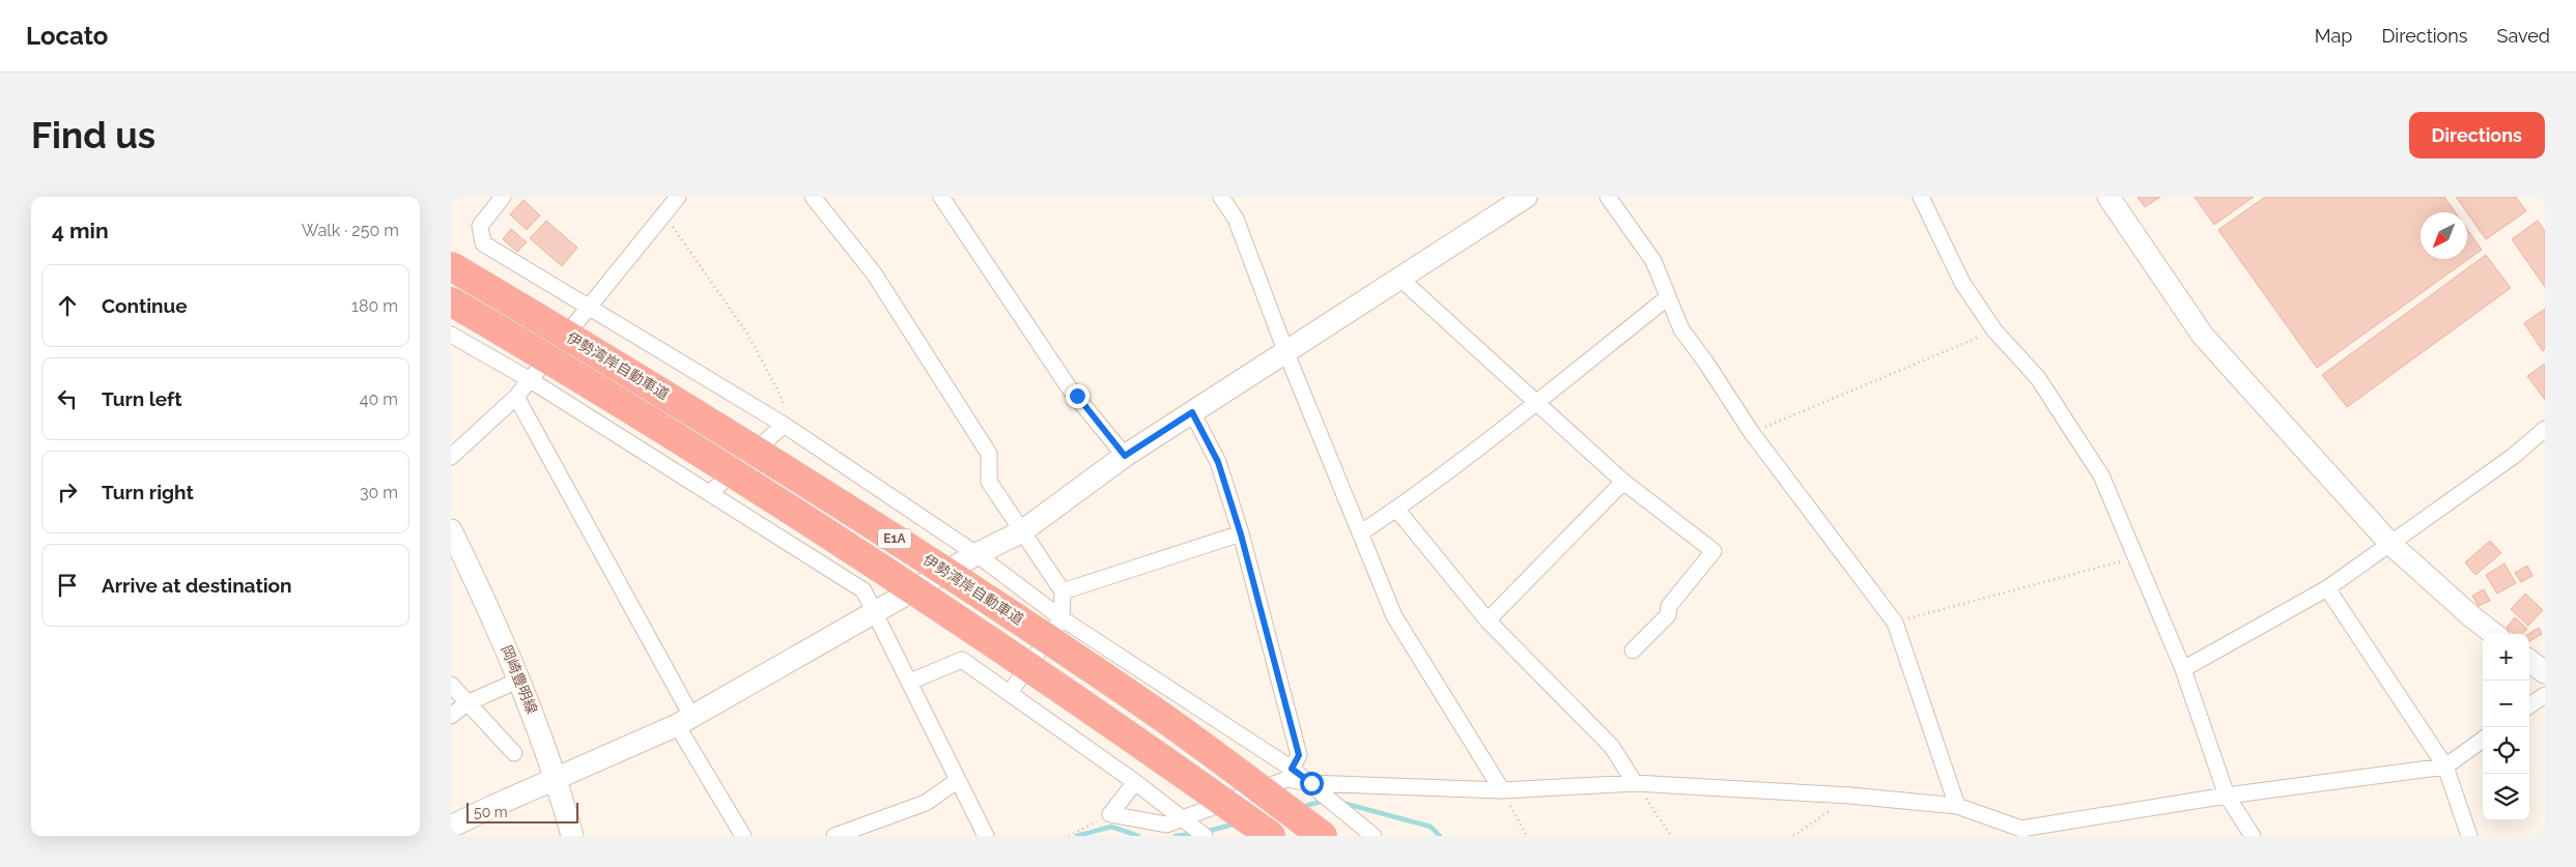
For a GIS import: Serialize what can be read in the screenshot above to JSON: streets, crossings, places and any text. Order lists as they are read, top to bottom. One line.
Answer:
{"streets":{"highway":["伊勢湾岸自動車道","E1A"],"street":["岡崎豊明線"]},"scale_bar":"50 m","north":"bottom left","page":{"header":"Locato","nav":["Map","Directions","Saved"],"buttons":"Directions","title":"Find us","heading":["4 min","Walk · 250 m"],"list":[["Continue","180 m"],["Turn left","40 m"],["Turn right","30 m"],"Arrive at destination"],"map_buttons":["+","−"],"scale":"50 m"}}
